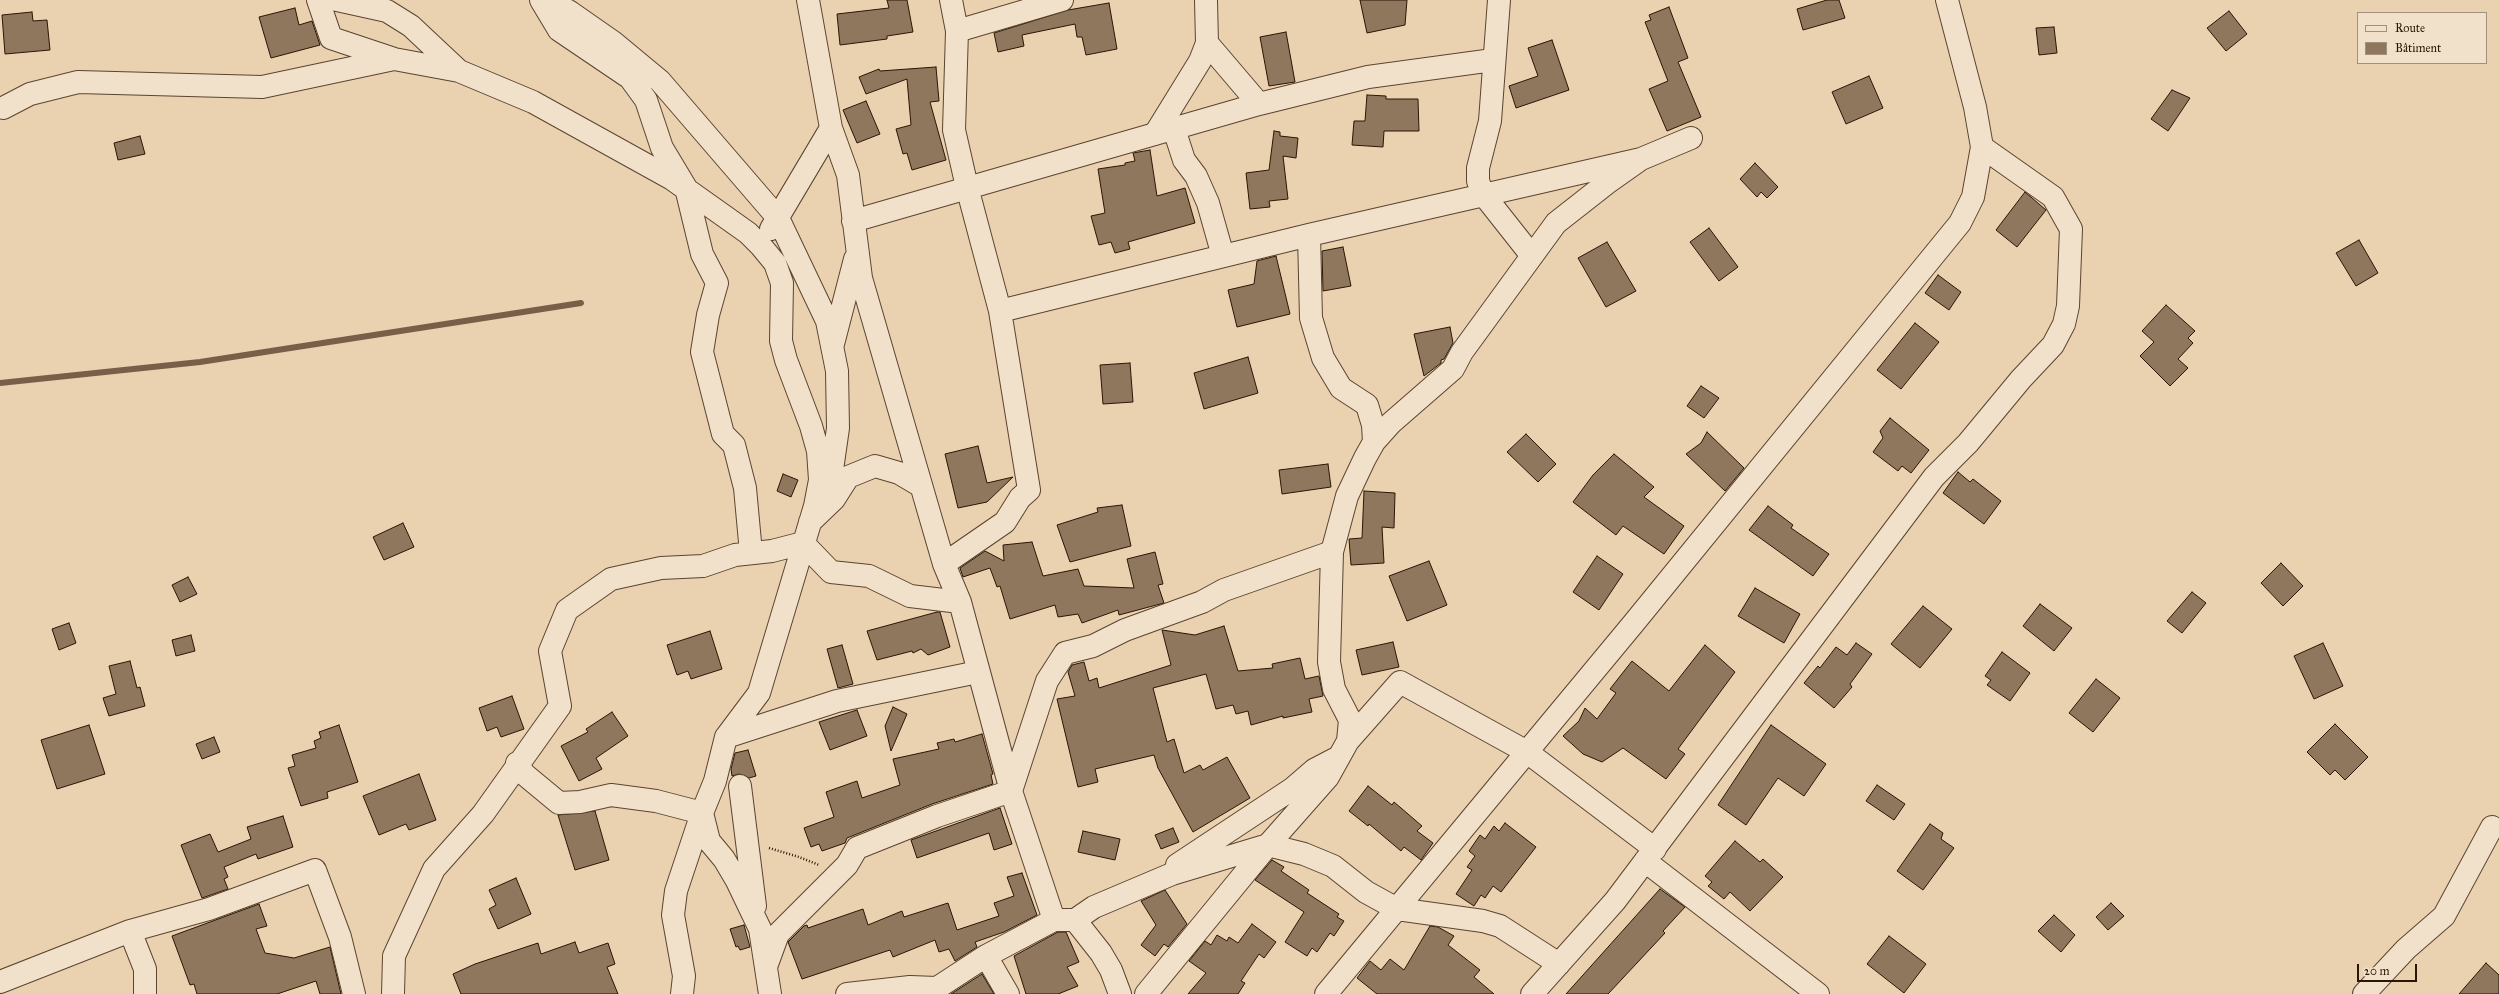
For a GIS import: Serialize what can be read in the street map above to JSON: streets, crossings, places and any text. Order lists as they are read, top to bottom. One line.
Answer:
{"legend":["Route","Bâtiment"],"scale_bar":"20 m"}
